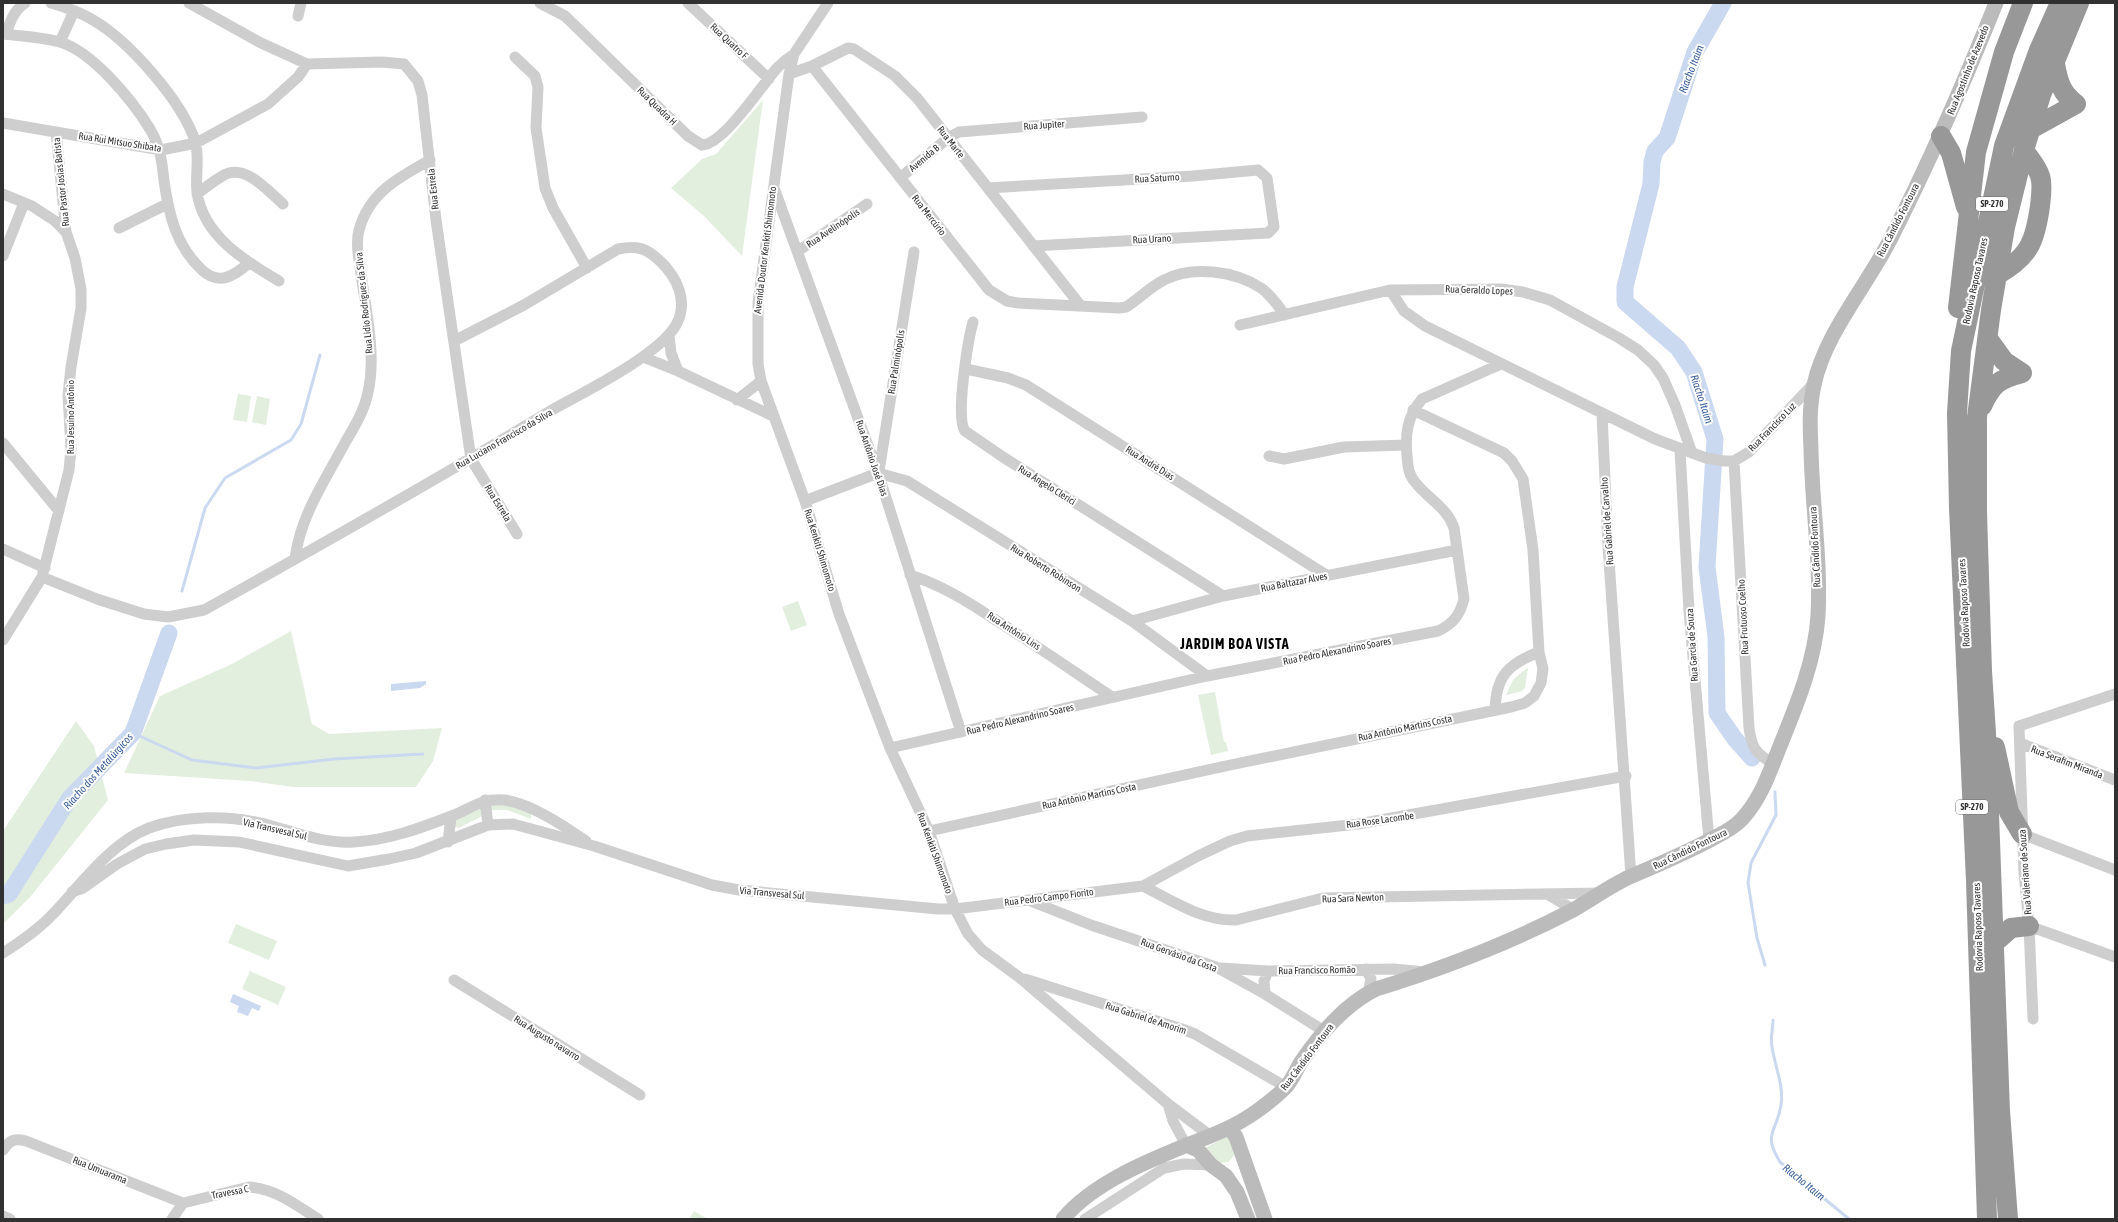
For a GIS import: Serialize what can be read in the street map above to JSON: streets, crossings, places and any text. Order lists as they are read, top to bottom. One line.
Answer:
{"streets":{"highway":["SP-270","Rodovia Raposo Tavares"],"main road":["Rua Agostinho de Azevedo","Rua Cândido Fontoura"],"street":["Rua Quatro F","Rua Quadra H","Rua Jupiter","Rua Rui Mitsuo Shibata","Rua Marte","Avenida B","Rua Saturno","Rua Pastor Josias Batista","Rua Estrela","Rua Mercúrio","Rua Avelinópolis","Rua Urano","Avenida Doutor Kenkiti Shimomoto","Rua Geraldo Lopes","Rua Lidio Rodrigues da Silva","Rua Palminópolis","Rua Jesuíno Antônio","Rua Francisco Luz","Rua Luciano Francisco da Silva","Rua Antônio José Dias","Rua André Dias","Rua Ângelo Clerici","Rua Gabriel de Carvalho","Rua Kenkiti Shimomoto","Rua Roberto Robinson","Rua Baltazar Alves","Rua Frutuoso Coelho","Rua Antônio Lins","Rua Garcia de Souza","Rua Pedro Alexandrino Soares","Rua Antônio Martins Costa","Rua Serafim Miranda","Rua Rose Lacombe","Via Transvesal Sul","Rua Valeriano de Souza","Rua Pedro Campo Fiorito","Rua Sara Newton","Rua Gervásio da Costa","Rua Francisco Romão","Rua Gabriel de Amorim","Rua Augusto navarro","Rua Umuarama","Travessa C"]},"crossings":[["Rua Quatro F","Rua Quadra H"],["Rua Agostinho de Azevedo","Rua Cândido Fontoura"],["Rua Quadra H","Avenida Doutor Kenkiti Shimomoto"],["Rua Jupiter","Rua Marte"],["Rua Jupiter","Avenida B"],["Rua Rui Mitsuo Shibata","Rua Pastor Josias Batista"],["Rua Rui Mitsuo Shibata","Rua Estrela"],["Rua Marte","Avenida B"],["Rua Marte","Rua Saturno"],["Rua Marte","Rua Mercúrio"],["Rua Marte","Rua Urano"],["Rua Marte","Avenida Doutor Kenkiti Shimomoto"],["Avenida B","Rua Mercúrio"],["Rua Saturno","Rua Urano"],["Rua Pastor Josias Batista","Rua Jesuíno Antônio"],["Rua Estrela","Rua Lidio Rodrigues da Silva"],["Rua Estrela","Rua Luciano Francisco da Silva"],["Rua Mercúrio","Rua Geraldo Lopes"],["Rua Cândido Fontoura","Rua Francisco Luz"],["Rua Cândido Fontoura","Rua Gabriel de Carvalho"],["Rua Cândido Fontoura","Rua Kenkiti Shimomoto"],["Rua Cândido Fontoura","Rua Frutuoso Coelho"],["Rua Cândido Fontoura","Rua Garcia de Souza"],["Rua Cândido Fontoura","Rua Sara Newton"],["Rua Cândido Fontoura","Rua Gervásio da Costa"],["Rua Cândido Fontoura","Rua Francisco Romão"],["Rua Cândido Fontoura","Rua Gabriel de Amorim"],["Rua Avelinópolis","Rua Antônio José Dias"],["Avenida Doutor Kenkiti Shimomoto","Rua Antônio José Dias"],["Avenida Doutor Kenkiti Shimomoto","Rua Kenkiti Shimomoto"],["Rua Lidio Rodrigues da Silva","Rua Luciano Francisco da Silva"],["Rua Palminópolis","Rua Antônio José Dias"],["Rua Palminópolis","Rua Roberto Robinson"],["Rua Jesuíno Antônio","Rua Luciano Francisco da Silva"],["Rua Francisco Luz","Rua Frutuoso Coelho"],["Rua Antônio José Dias","Rua Roberto Robinson"],["Rua Antônio José Dias","Rua Antônio Lins"],["Rua Antônio José Dias","Rua Pedro Alexandrino Soares"],["Rua André Dias","Rua Ângelo Clerici"],["Rua André Dias","Rua Baltazar Alves"],["Rua Ângelo Clerici","Rua Baltazar Alves"],["Rua Gabriel de Carvalho","Rua Rose Lacombe"],["Rua Kenkiti Shimomoto","Rua Pedro Alexandrino Soares"],["Rua Kenkiti Shimomoto","Rua Antônio Martins Costa"],["Rua Kenkiti Shimomoto","Via Transvesal Sul"],["Rua Kenkiti Shimomoto","Rua Pedro Campo Fiorito"],["Rua Kenkiti Shimomoto","Rua Gabriel de Amorim"],["Rua Roberto Robinson","Rua Baltazar Alves"],["Rua Roberto Robinson","Rua Pedro Alexandrino Soares"],["Rua Baltazar Alves","Rua Pedro Alexandrino Soares"],["Rua Antônio Lins","Rua Pedro Alexandrino Soares"],["Rua Pedro Alexandrino Soares","Rua Antônio Martins Costa"],["Rua Serafim Miranda","Rua Valeriano de Souza"],["Rua Rose Lacombe","Rua Pedro Campo Fiorito"],["Rua Rose Lacombe","Rua Sara Newton"],["Via Transvesal Sul","Rua Pedro Campo Fiorito"],["Rua Pedro Campo Fiorito","Rua Sara Newton"],["Rua Pedro Campo Fiorito","Rua Gervásio da Costa"],["Rua Gervásio da Costa","Rua Francisco Romão"],["Rua Umuarama","Travessa C"]],"districts":["JARDIM BOA VISTA"],"water":["Riacho Itaim","Riacho dos Metalúrgicos"]}
